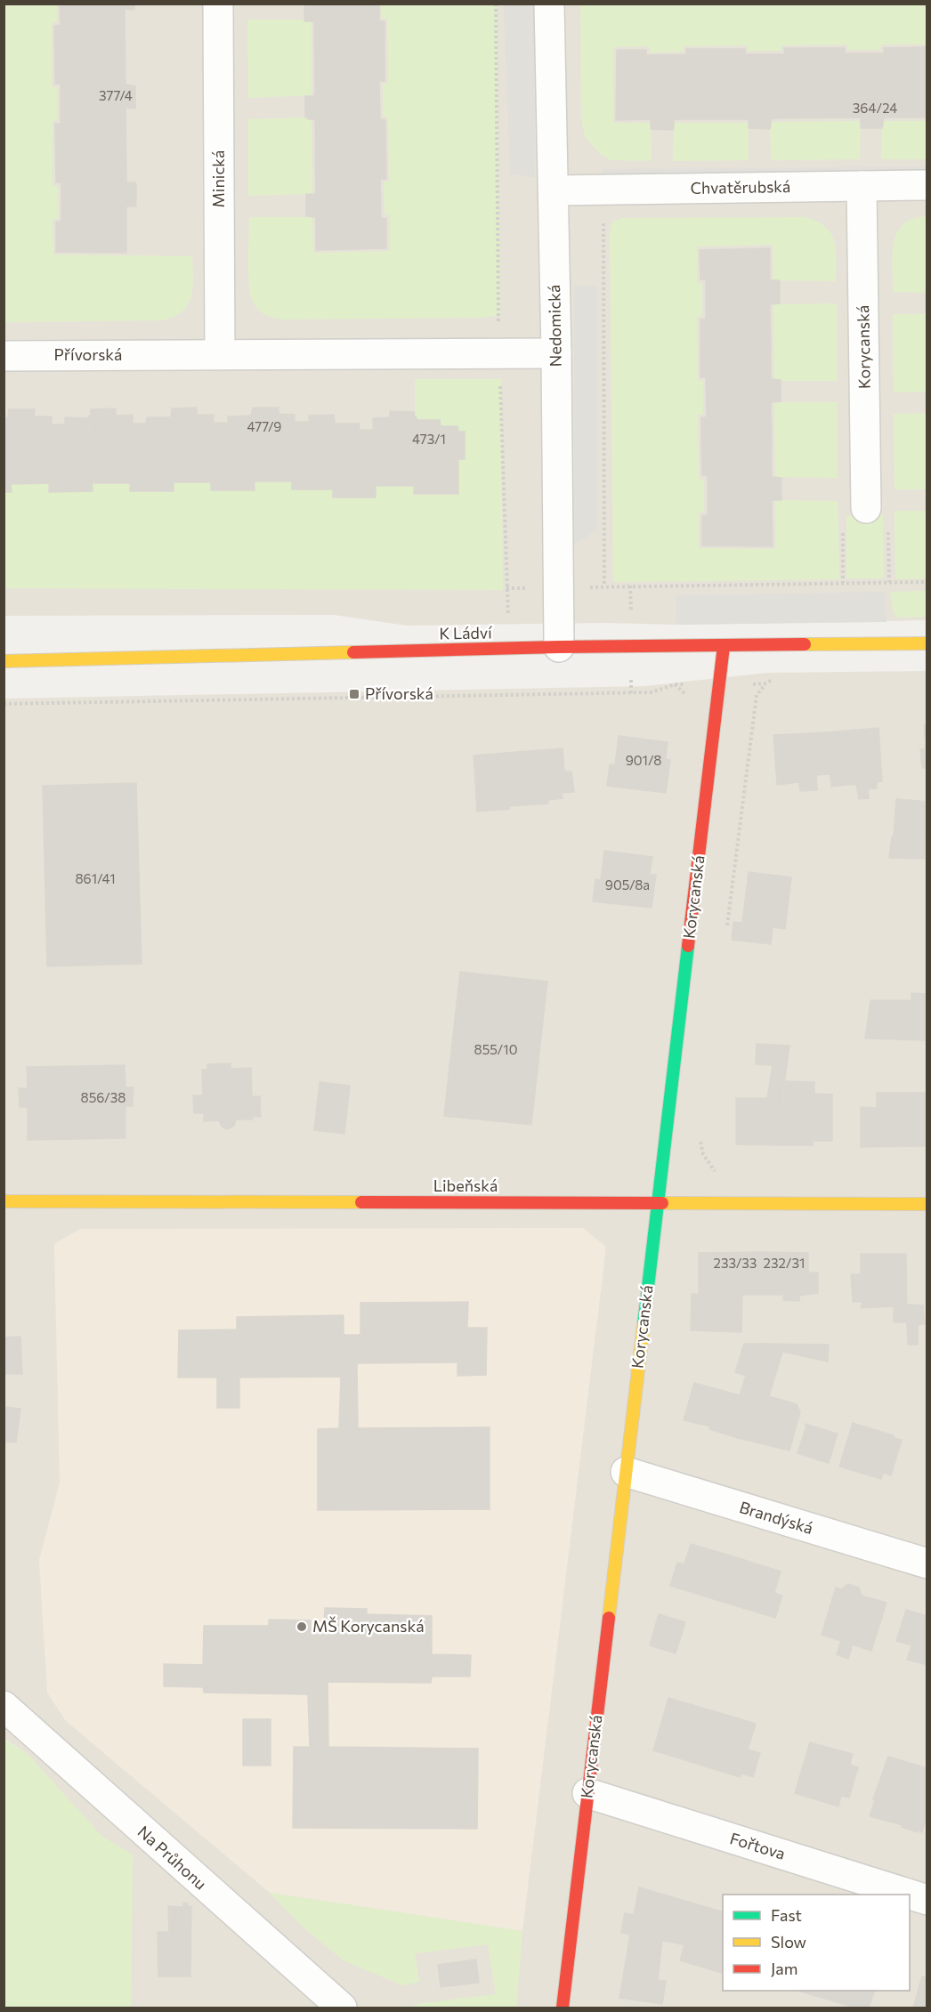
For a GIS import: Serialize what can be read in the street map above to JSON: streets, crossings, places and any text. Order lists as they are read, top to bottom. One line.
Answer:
{"streets":{"street":["Minická","Chvatěrubská","Nedomická","Korycanská","Přívorská","K Ládví","Libeňská","Brandýská","Fořtova","Na Průhonu"]},"crossings":[["Minická","Přívorská"],["Chvatěrubská","Nedomická"],["Chvatěrubská","Korycanská"],["Nedomická","Přívorská"],["Nedomická","K Ládví"],["Korycanská","K Ládví"],["Korycanská","Libeňská"],["Korycanská","Brandýská"],["Korycanská","Fořtova"]],"places":{"transit":["Přívorská"],"other":["MŠ Korycanská"]},"house_numbers":["377/4","364/24","477/9","473/1","901/8","861/41","905/8a","855/10","856/38","233/33","232/31"],"legend":["Fast","Slow","Jam"]}
